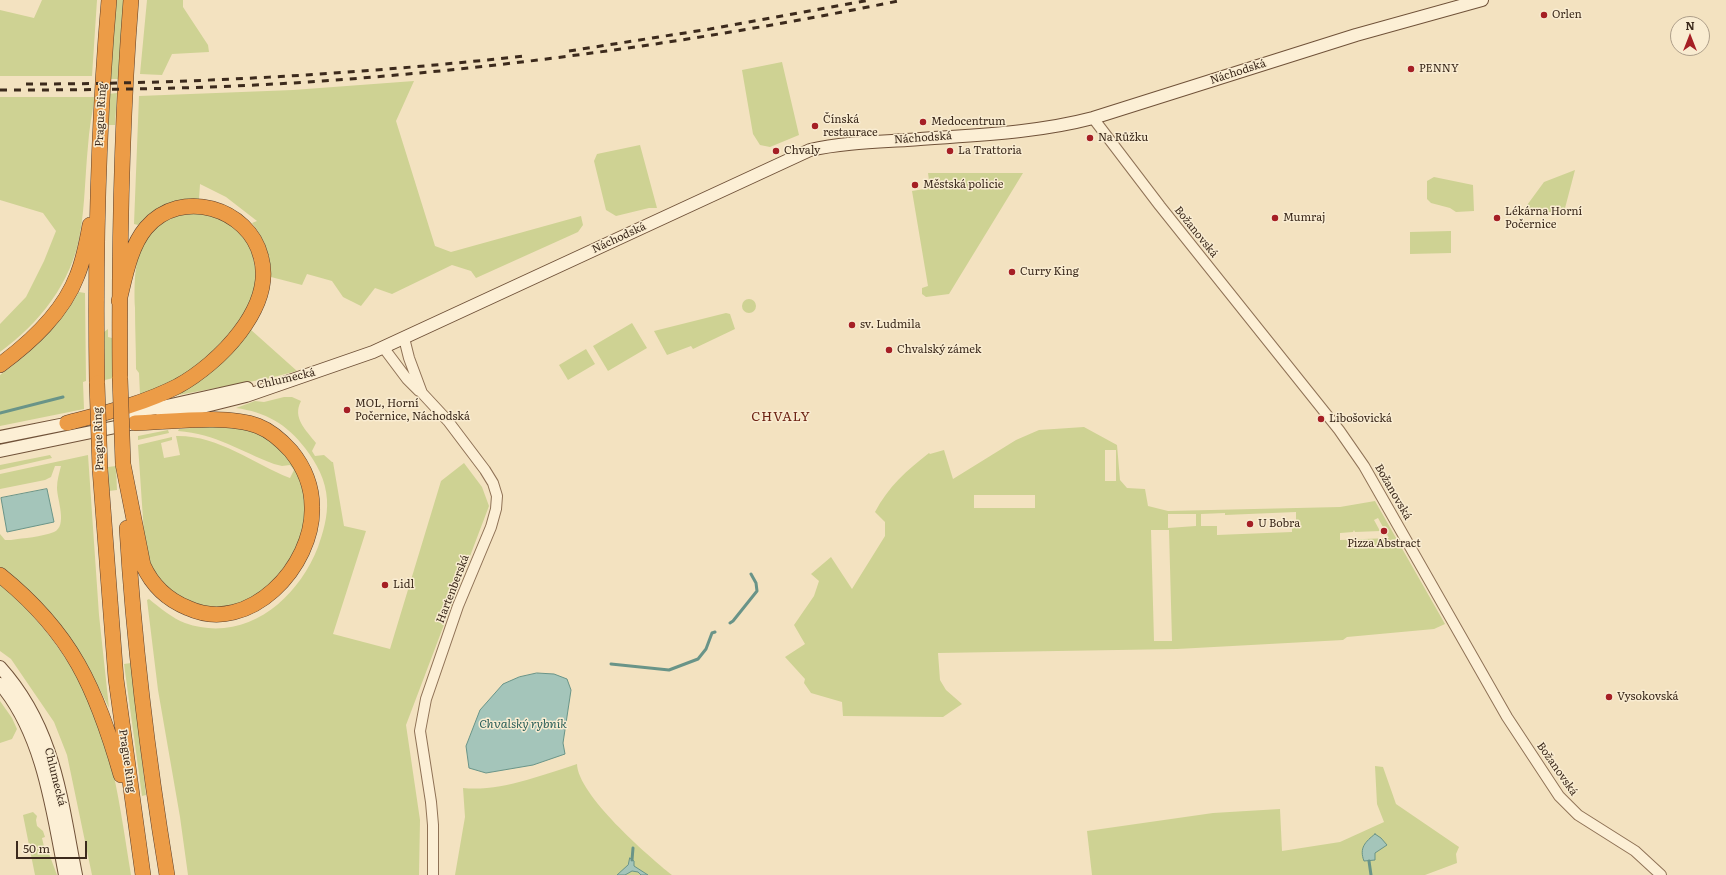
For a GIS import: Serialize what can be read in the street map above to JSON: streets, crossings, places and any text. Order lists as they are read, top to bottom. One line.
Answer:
{"streets":{"highway":["Prague Ring"],"main road":["Náchodská","Chlumecká"],"street":["Božanovská","Hartenberská"]},"crossings":[["Náchodská","Božanovská"],["Náchodská","Chlumecká"],["Náchodská","Hartenberská"]],"districts":["CHVALY"],"water":["Chvalský rybník"],"places":["Orlen","PENNY","Medocentrum","Čínská restaurace","Na Růžku","Chvaly","La Trattoria","Městská policie","Mumraj","Lékárna Horní Počernice","Curry King","sv. Ludmila","Chvalský zámek","MOL, Horní Počernice, Náchodská","Libošovická","U Bobra","Pizza Abstract","Lidl","Vysokovská"],"scale_bar":"50 m","north":"top"}
